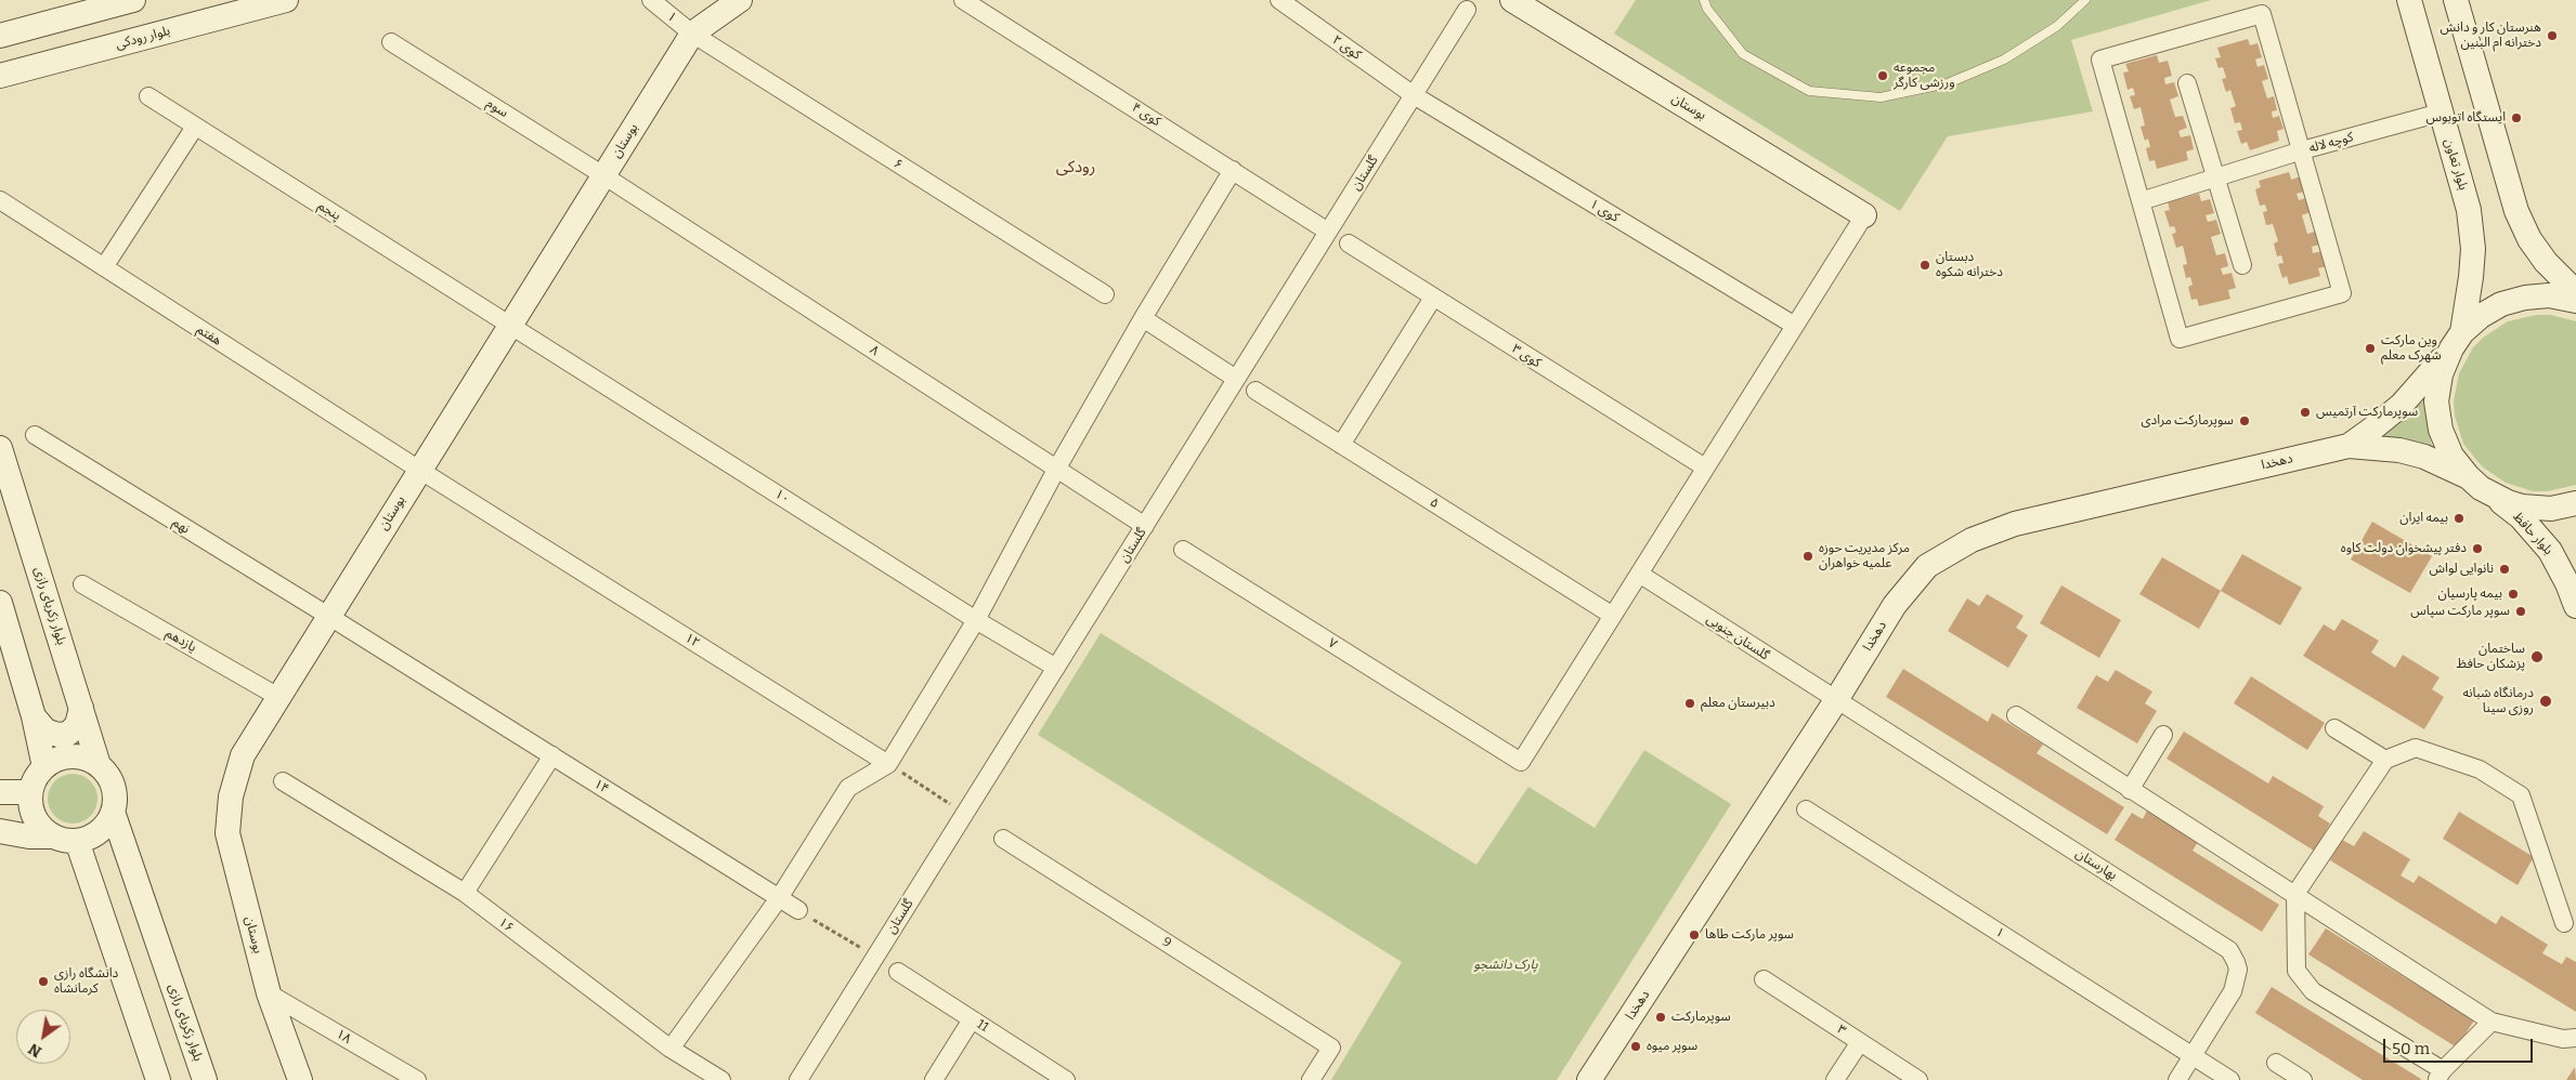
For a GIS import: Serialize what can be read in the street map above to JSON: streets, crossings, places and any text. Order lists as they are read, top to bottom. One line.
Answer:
{"streets":{"main road":["بلوار رودکی","بوستان","بلوار تعاون","دهخدا","بلوار حافظ","بلوار زکریای رازی"],"street":["۱","کوی ۲","سوم","کوی ۴","کوچه لاله","۶","گلستان","پنجم","کوی ۱","هفتم","۸","کوی ۳","۱۰","۵","نهم","گلستان جنوبی","یازدهم","۱۲","۷","۱۴","بهارستان","۱۶","9","11","۳","۱۸"]},"crossings":[["۱","بوستان"],["۱","۶"],["۱","بهارستان"],["کوی ۲","گلستان"],["کوی ۲","کوی ۱"],["بوستان","سوم"],["بوستان","۶"],["بوستان","پنجم"],["بوستان","هفتم"],["بوستان","۸"],["بوستان","۱۰"],["بوستان","نهم"],["بوستان","یازدهم"],["بوستان","۱۲"],["بوستان","۱۴"],["بوستان","۱۸"],["سوم","۸"],["کوی ۴","گلستان"],["کوچه لاله","بلوار تعاون"],["بلوار تعاون","بلوار حافظ"],["گلستان","کوی ۱"],["گلستان","۸"],["گلستان","۱۰"],["پنجم","۱۰"],["هفتم","۱۲"],["دهخدا","گلستان جنوبی"],["دهخدا","بهارستان"],["۵","۷"],["نهم","۱۴"],["گلستان جنوبی","بهارستان"]],"districts":["رودکی"],"parks":["پارک دانشجو"],"places":["هنرستان کار و دانش دخترانه ام البنین","مجموعه ورزشی کارگر","ایستگاه اتوبوس","دبستان دخترانه شکوه","وین مارکت شهرک معلم","سوپرمارکت آرتمیس","سوپرمارکت مرادی","بیمه ایران","دفتر پیشخوان دولت کاوه","مرکز مدیریت حوزه علمیه خواهران","نانوایی لواش","بیمه پارسیان","سوپر مارکت سپاس","ساختمان پزشکان حافظ","درمانگاه شبانه روزی سینا","دبیرستان معلم","سوپر مارکت طاها","دانشگاه رازی کرمانشاه","سوپرمارکت","سوپر میوه"],"scale_bar":"50 m","north":"bottom left"}
